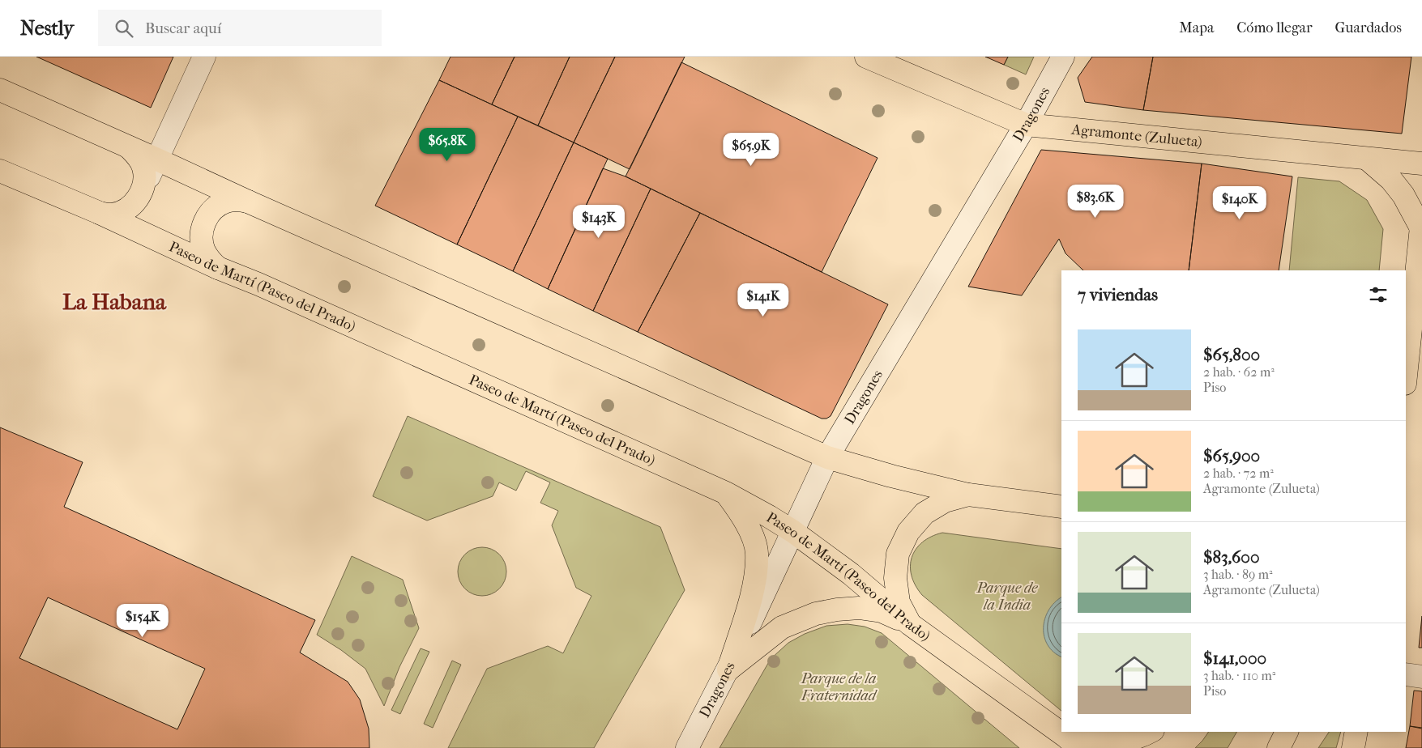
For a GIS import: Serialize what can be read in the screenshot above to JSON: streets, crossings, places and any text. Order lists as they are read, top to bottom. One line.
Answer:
{"streets":{"main road":["Dragones","Agramonte (Zulueta)","Paseo de Martí (Paseo del Prado)"]},"crossings":[["Dragones","Agramonte (Zulueta)"],["Dragones","Paseo de Martí (Paseo del Prado)"]],"districts":["La Habana"],"parks":["Parque de la India","Parque de la Fraternidad"],"page":{"header":"Nestly","search":"Buscar aquí","nav":["Mapa","Cómo llegar","Guardados"],"price":["$65.8K","$65.9K","$83.6K","$140K","$143K","$141K","$154K"],"heading":"7 viviendas","list":[{"name":"$65,800","note":"2 hab. · 62 m² · Piso"},{"name":"$65,900","note":"2 hab. · 72 m² · Agramonte (Zulueta)"},{"name":"$83,600","note":"3 hab. · 89 m² · Agramonte (Zulueta)"},{"name":"$141,000","note":"3 hab. · 110 m² · Piso"}]}}
